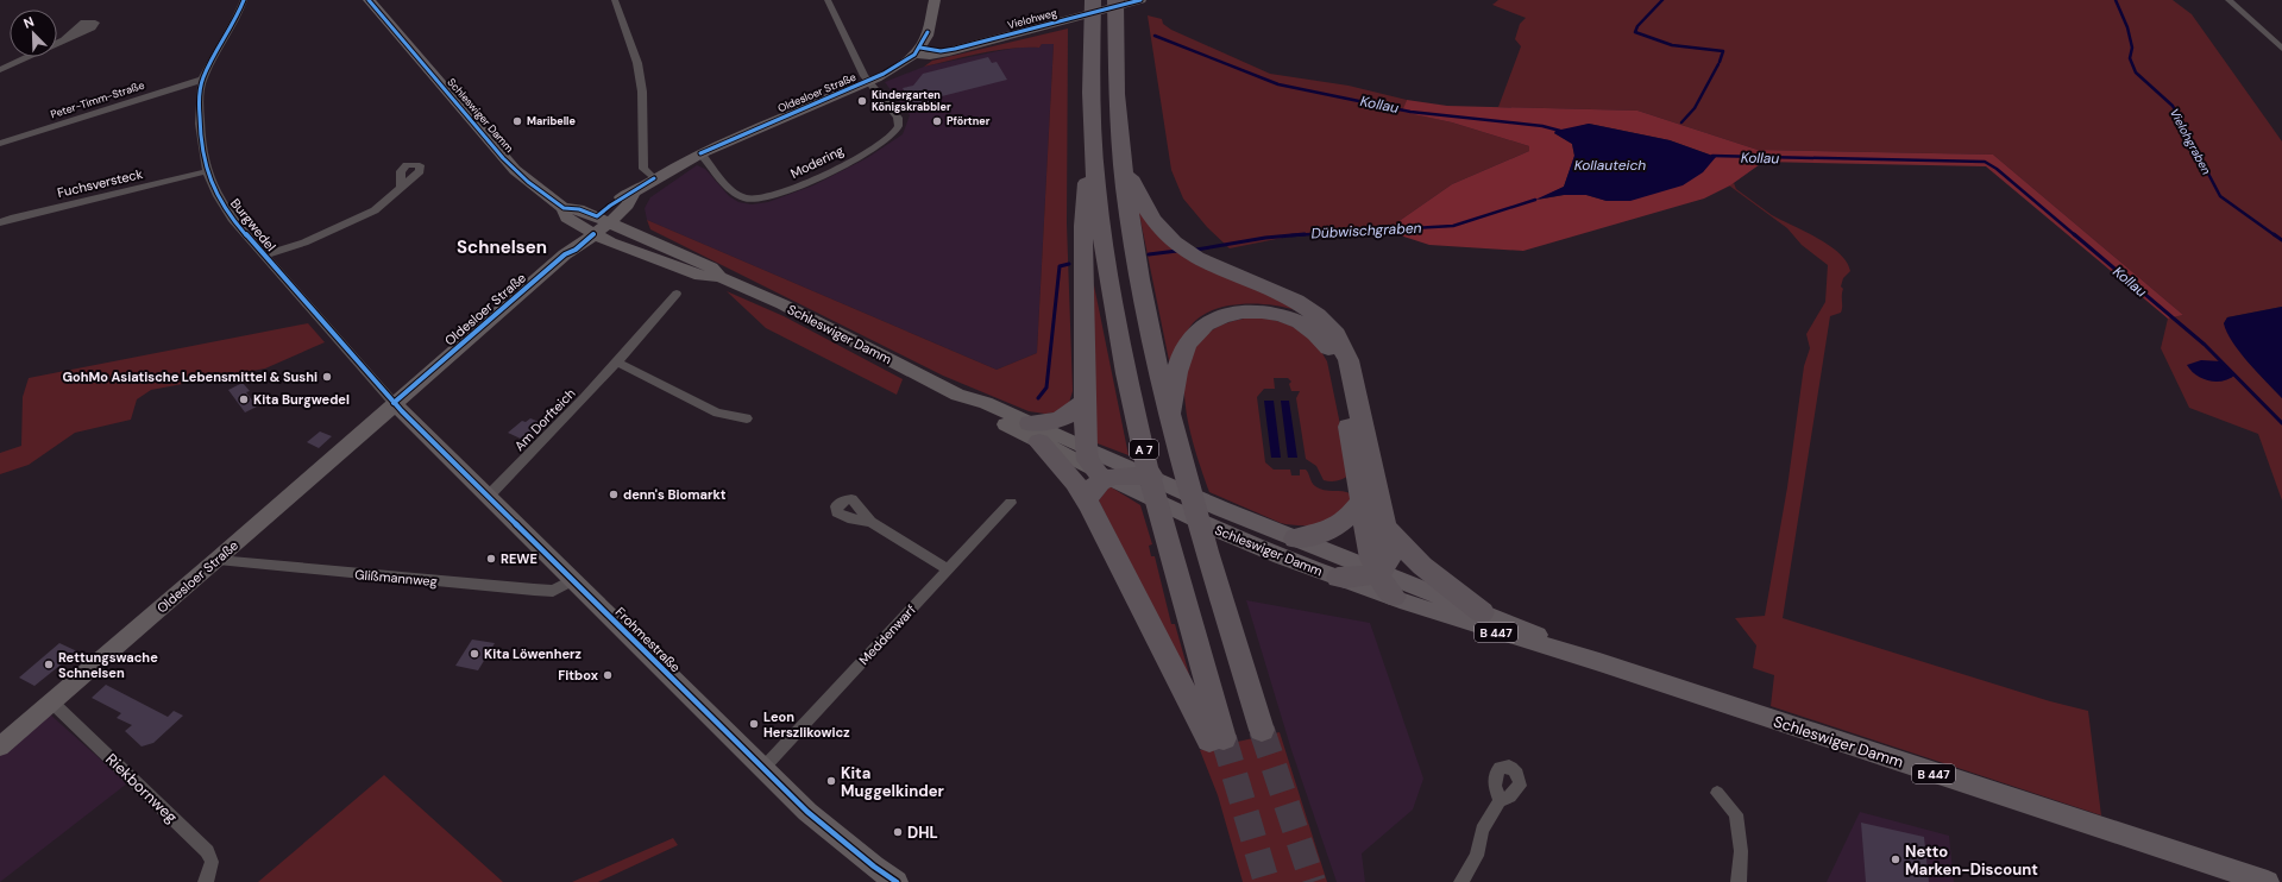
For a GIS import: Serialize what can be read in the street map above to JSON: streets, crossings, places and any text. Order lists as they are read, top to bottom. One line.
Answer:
{"streets":{"highway":["A 7"],"main road":["Vielohweg","Oldesloer Straße","Schleswiger Damm","B 447","Frohmestraße"],"street":["Peter-Timm-Straße","Modering","Fuchsversteck","Burgwedel","Am Dorfteich","Glißmannweg","Meddenwarf","Riekbornweg"]},"crossings":[["Vielohweg","Oldesloer Straße"],["Oldesloer Straße","Schleswiger Damm"],["Oldesloer Straße","Modering"],["Oldesloer Straße","Burgwedel"],["Oldesloer Straße","Glißmannweg"],["Oldesloer Straße","Frohmestraße"],["Oldesloer Straße","Riekbornweg"],["Peter-Timm-Straße","Burgwedel"],["Schleswiger Damm","A 7"],["Fuchsversteck","Burgwedel"],["Burgwedel","Frohmestraße"],["Am Dorfteich","Frohmestraße"],["Glißmannweg","Frohmestraße"],["Meddenwarf","Frohmestraße"]],"districts":["Schnelsen"],"water":["Kollau","Vielohgraben","Kollauteich","Dübwischgraben"],"places":["Kindergarten Königskrabbler","Maribelle","Pförtner","GohMo Asiatische Lebensmittel & Sushi","Kita Burgwedel","denn's Biomarkt","REWE","Kita Löwenherz","Rettungswache Schnelsen","Fitbox","Leon Herszlikowicz","Kita Muggelkinder","DHL","Netto Marken-Discount"],"north":"top left"}
